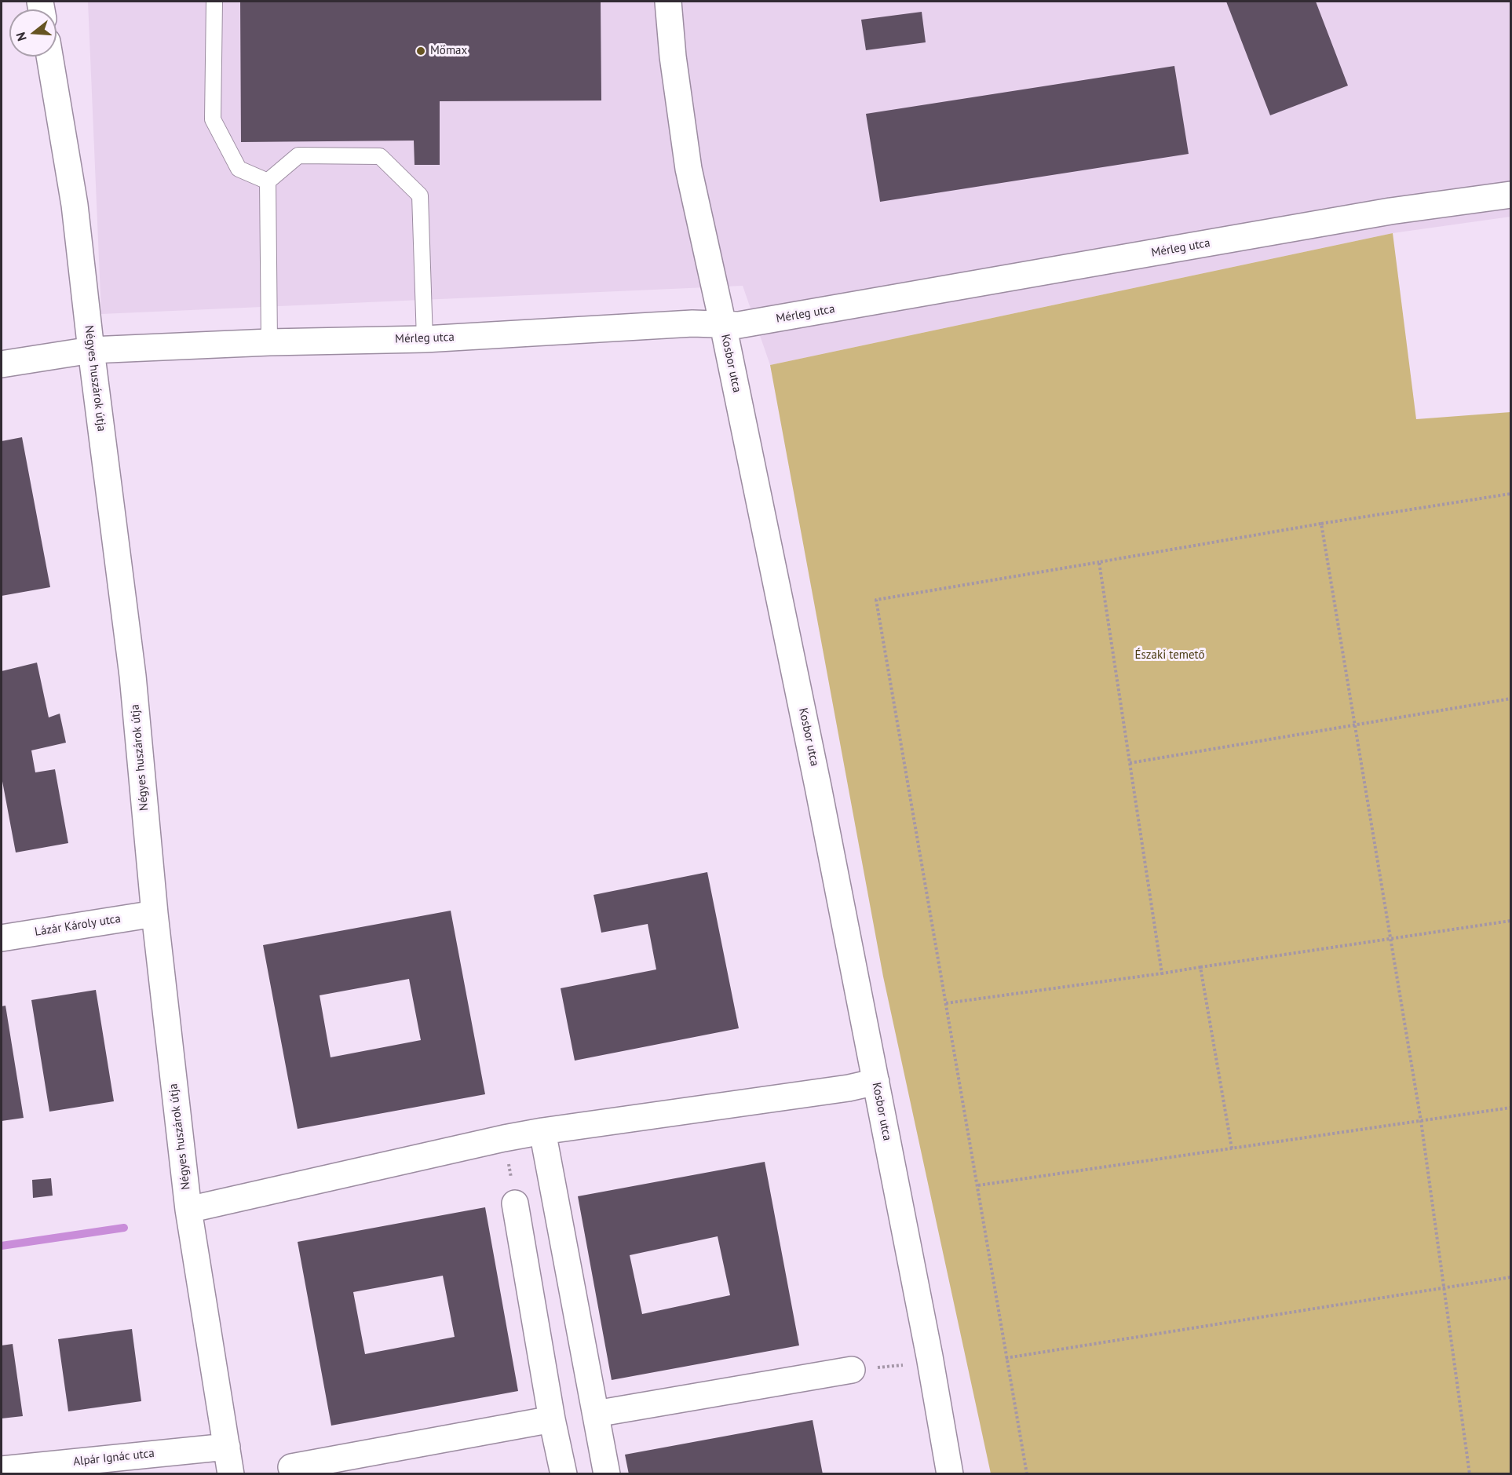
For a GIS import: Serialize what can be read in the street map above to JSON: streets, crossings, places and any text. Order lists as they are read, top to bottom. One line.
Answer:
{"streets":{"street":["Mérleg utca","Kosbor utca","Négyes huszárok útja","Lázár Károly utca","Alpár Ignác utca"]},"crossings":[["Mérleg utca","Kosbor utca"],["Mérleg utca","Négyes huszárok útja"],["Négyes huszárok útja","Lázár Károly utca"],["Négyes huszárok útja","Alpár Ignác utca"]],"parks":["Északi temető"],"places":["Mömax"],"north":"left"}
